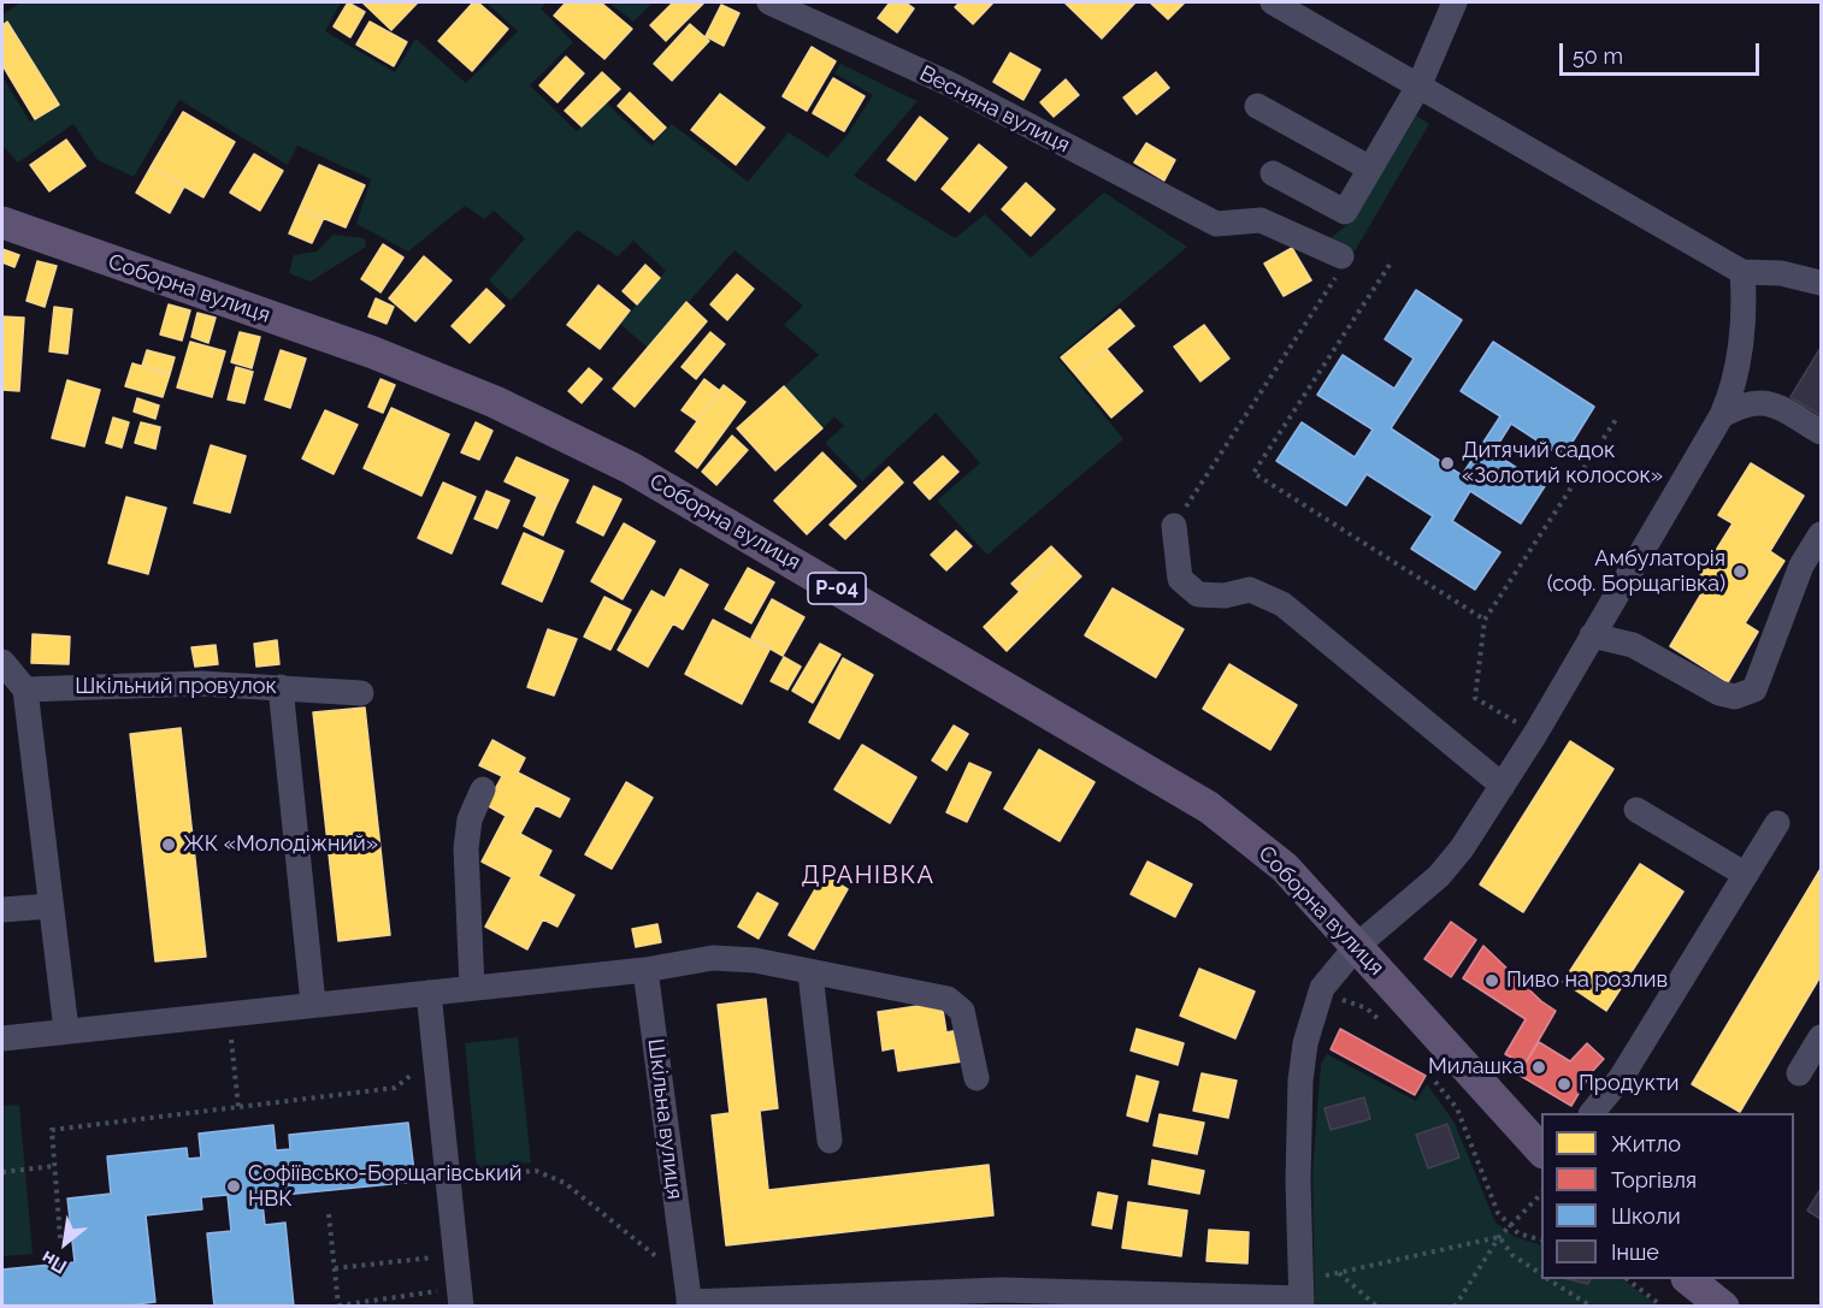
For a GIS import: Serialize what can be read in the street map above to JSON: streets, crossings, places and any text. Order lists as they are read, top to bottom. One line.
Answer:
{"streets":{"main road":["Соборна вулиця","Р-04"],"street":["Весняна вулиця","Шкільний провулок","Шкільна вулиця"]},"districts":["ДРАНІВКА"],"places":["Дитячий садок «Золотий колосок»","Амбулаторія (соф. Борщагівка)","ЖК «Молодіжний»","Пиво на розлив","Милашка","Продукти","Софіївсько-Борщагівський НВК"],"legend":["Житло","Торгівля","Школи","Інше"],"scale_bar":"50 m","north":"bottom left"}
